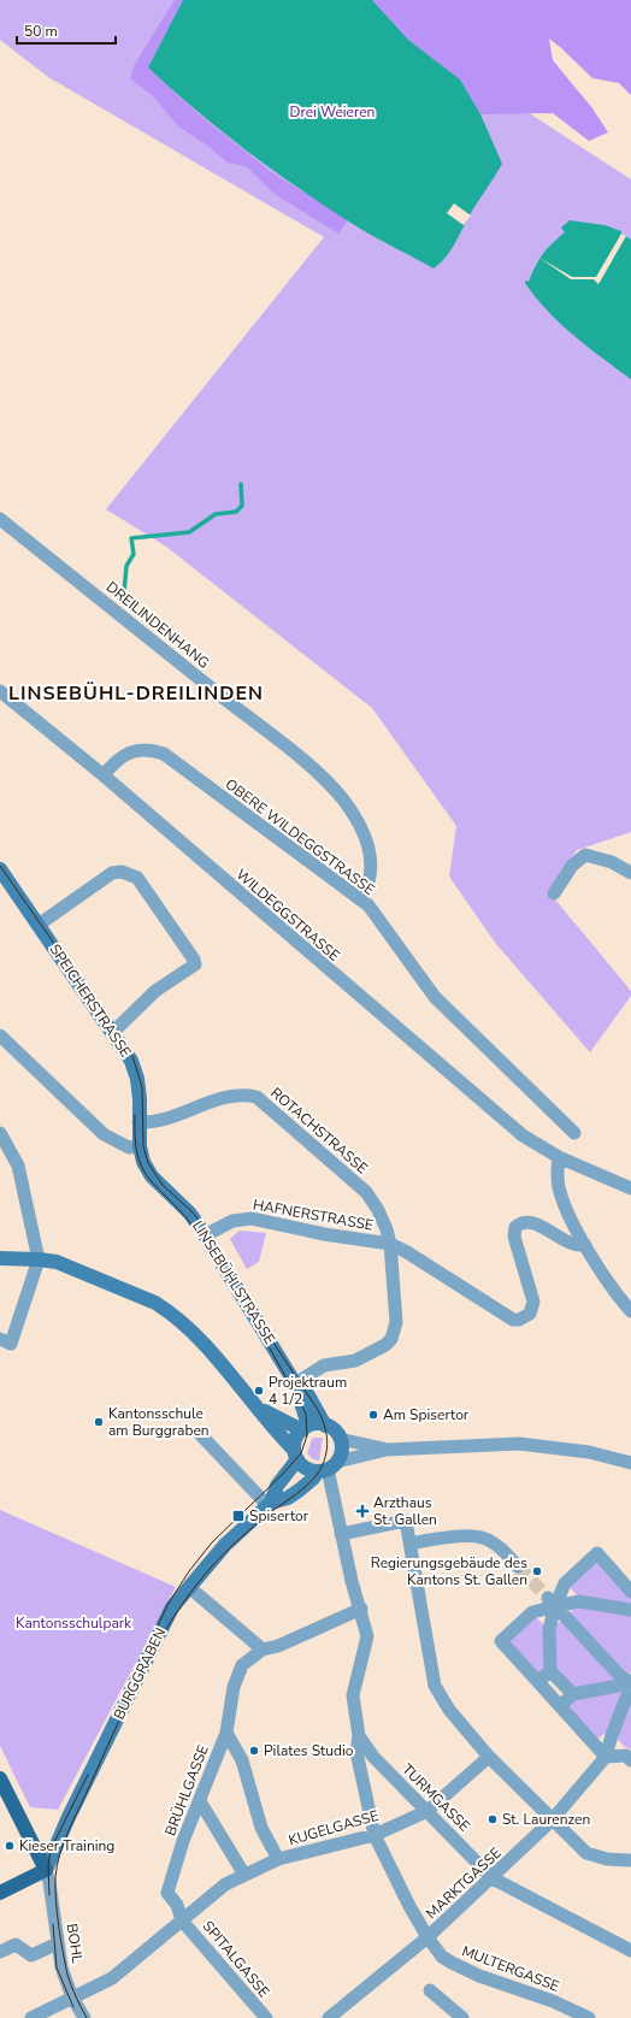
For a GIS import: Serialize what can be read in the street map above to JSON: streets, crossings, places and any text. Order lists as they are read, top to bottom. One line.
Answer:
{"streets":{"main road":["SPEICHERSTRASSE","LINSEBÜHLSTRASSE","BURGGRABEN"],"street":["DREILINDENHANG","OBERE WILDEGGSTRASSE","WILDEGGSTRASSE","ROTACHSTRASSE","HAFNERSTRASSE","BRÜHLGASSE","TURMGASSE","KUGELGASSE","MARKTGASSE","BOHL","SPITALGASSE","MULTERGASSE"]},"crossings":[["DREILINDENHANG","OBERE WILDEGGSTRASSE"],["OBERE WILDEGGSTRASSE","WILDEGGSTRASSE"],["SPEICHERSTRASSE","ROTACHSTRASSE"],["SPEICHERSTRASSE","LINSEBÜHLSTRASSE"],["ROTACHSTRASSE","HAFNERSTRASSE"],["ROTACHSTRASSE","LINSEBÜHLSTRASSE"],["HAFNERSTRASSE","LINSEBÜHLSTRASSE"],["LINSEBÜHLSTRASSE","BURGGRABEN"],["LINSEBÜHLSTRASSE","MULTERGASSE"],["BURGGRABEN","BOHL"],["BURGGRABEN","MULTERGASSE"],["BRÜHLGASSE","KUGELGASSE"],["BRÜHLGASSE","SPITALGASSE"],["BRÜHLGASSE","MULTERGASSE"],["TURMGASSE","KUGELGASSE"],["TURMGASSE","MARKTGASSE"],["TURMGASSE","MULTERGASSE"],["KUGELGASSE","SPITALGASSE"],["KUGELGASSE","MULTERGASSE"],["MARKTGASSE","MULTERGASSE"]],"districts":["LINSEBÜHL-DREILINDEN"],"parks":["Drei Weieren","Kantonsschulpark"],"places":{"other":["Projektraum 4 1/2","Am Spisertor","Kantonsschule am Burggraben","Regierungsgebäude des Kantons St. Gallen","Pilates Studio","St. Laurenzen","Kieser Training"],"health":["Arzthaus St. Gallen"],"transit":["Spisertor"]},"scale_bar":"50 m"}
